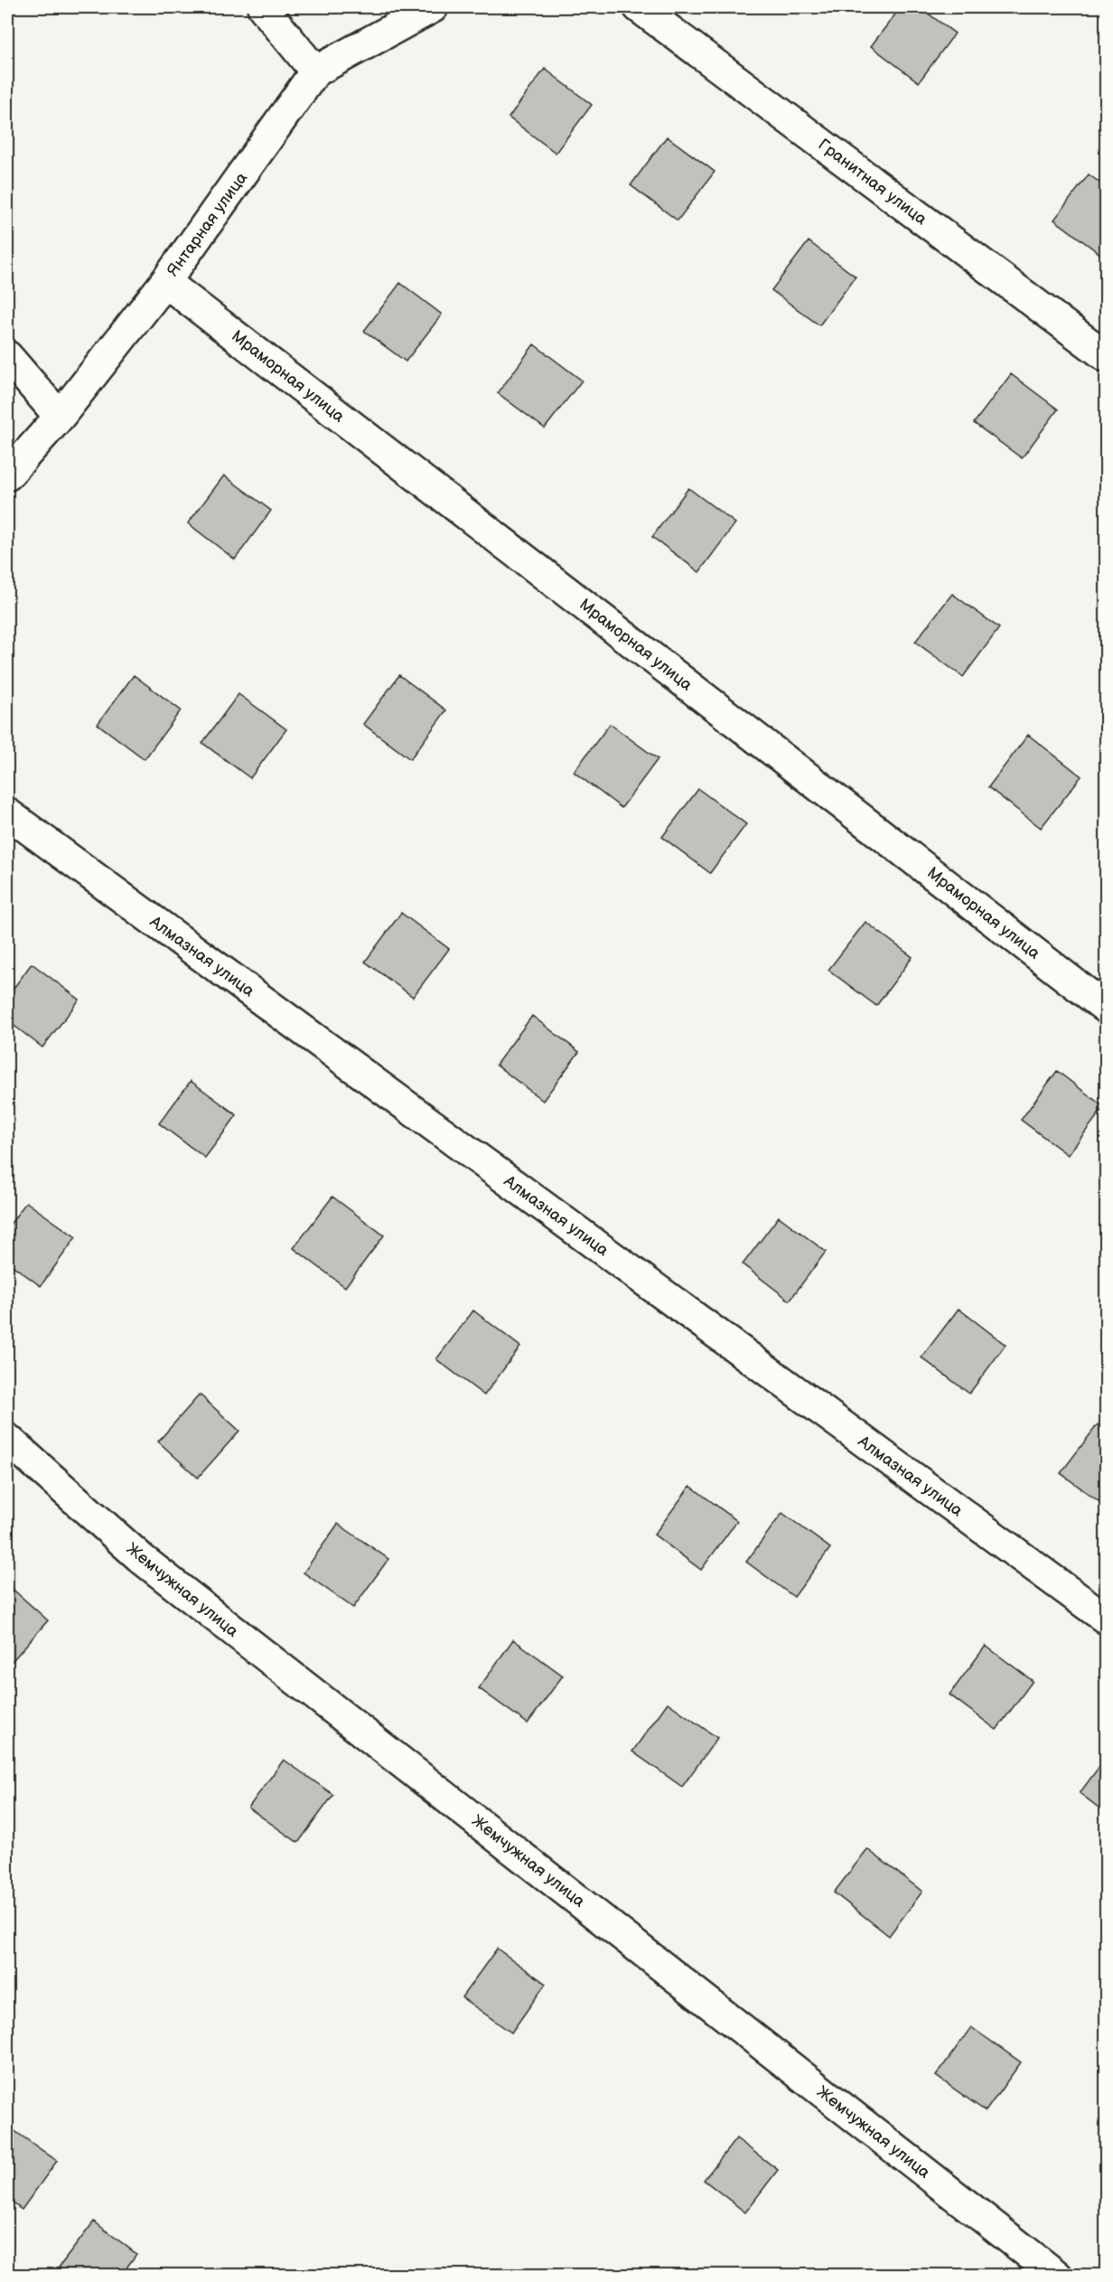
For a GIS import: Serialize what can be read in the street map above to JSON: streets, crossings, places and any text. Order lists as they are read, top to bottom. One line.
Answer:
{"streets":{"street":["Гранитная улица","Янтарная улица","Мраморная улица","Алмазная улица","Жемчужная улица"]},"crossings":[["Янтарная улица","Мраморная улица"]]}
